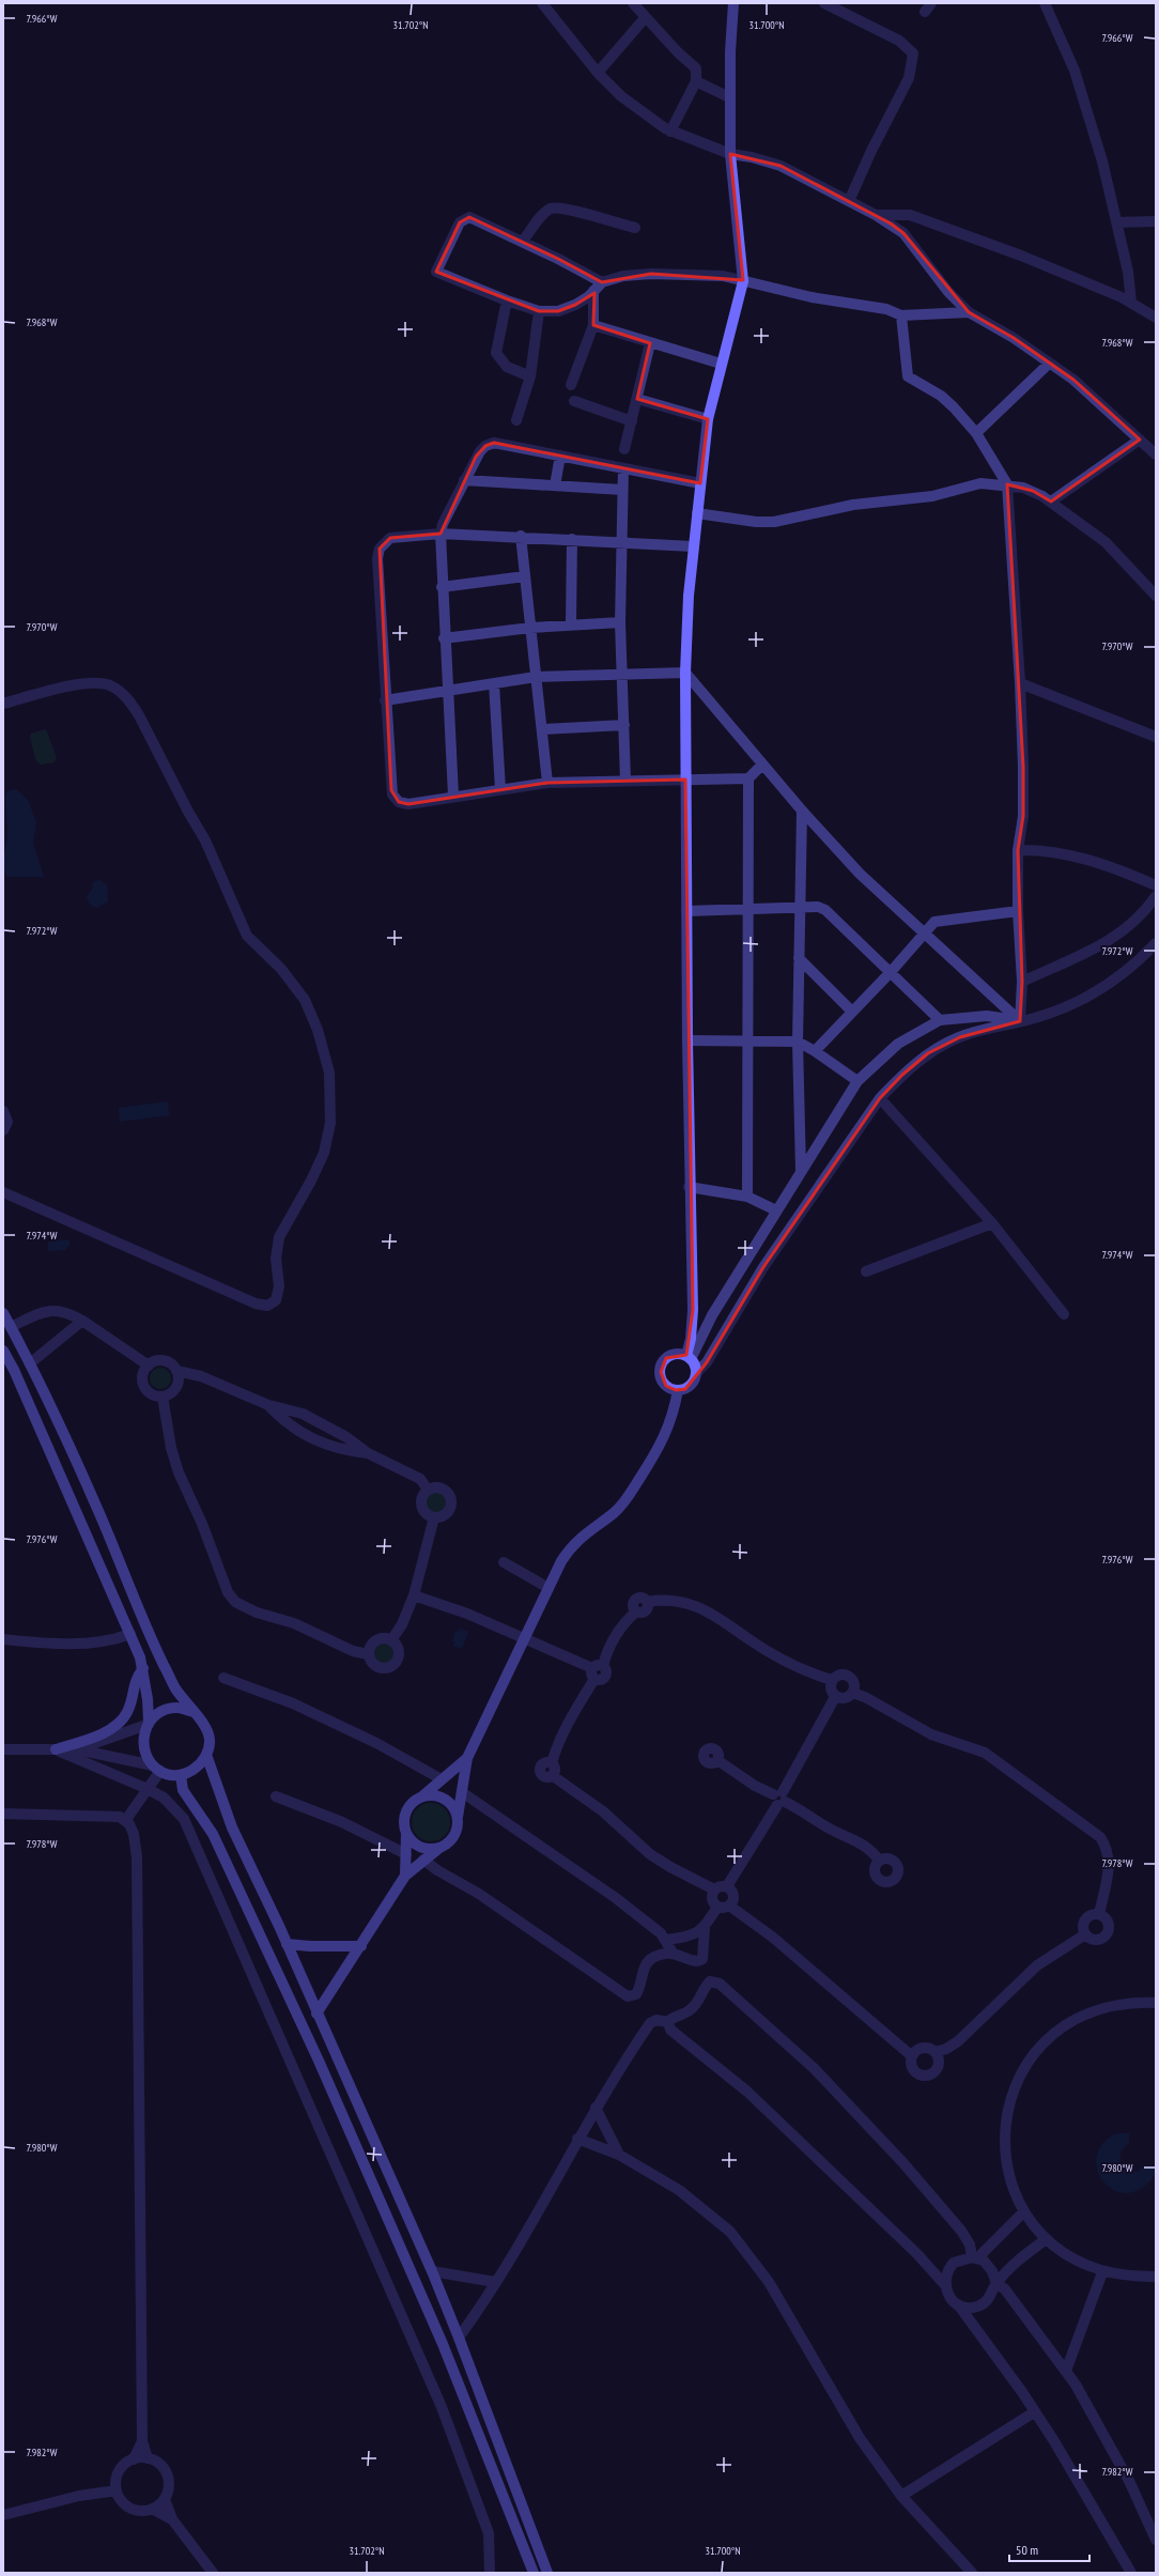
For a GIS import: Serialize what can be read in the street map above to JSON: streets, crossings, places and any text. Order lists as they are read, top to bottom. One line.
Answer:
{"scale_bar":"50 m","coordinates":["7.966°W","31.702°N","31.700°N","7.968°W","7.970°W","7.972°W","7.974°W","7.976°W","7.978°W","7.980°W","7.982°W"]}
